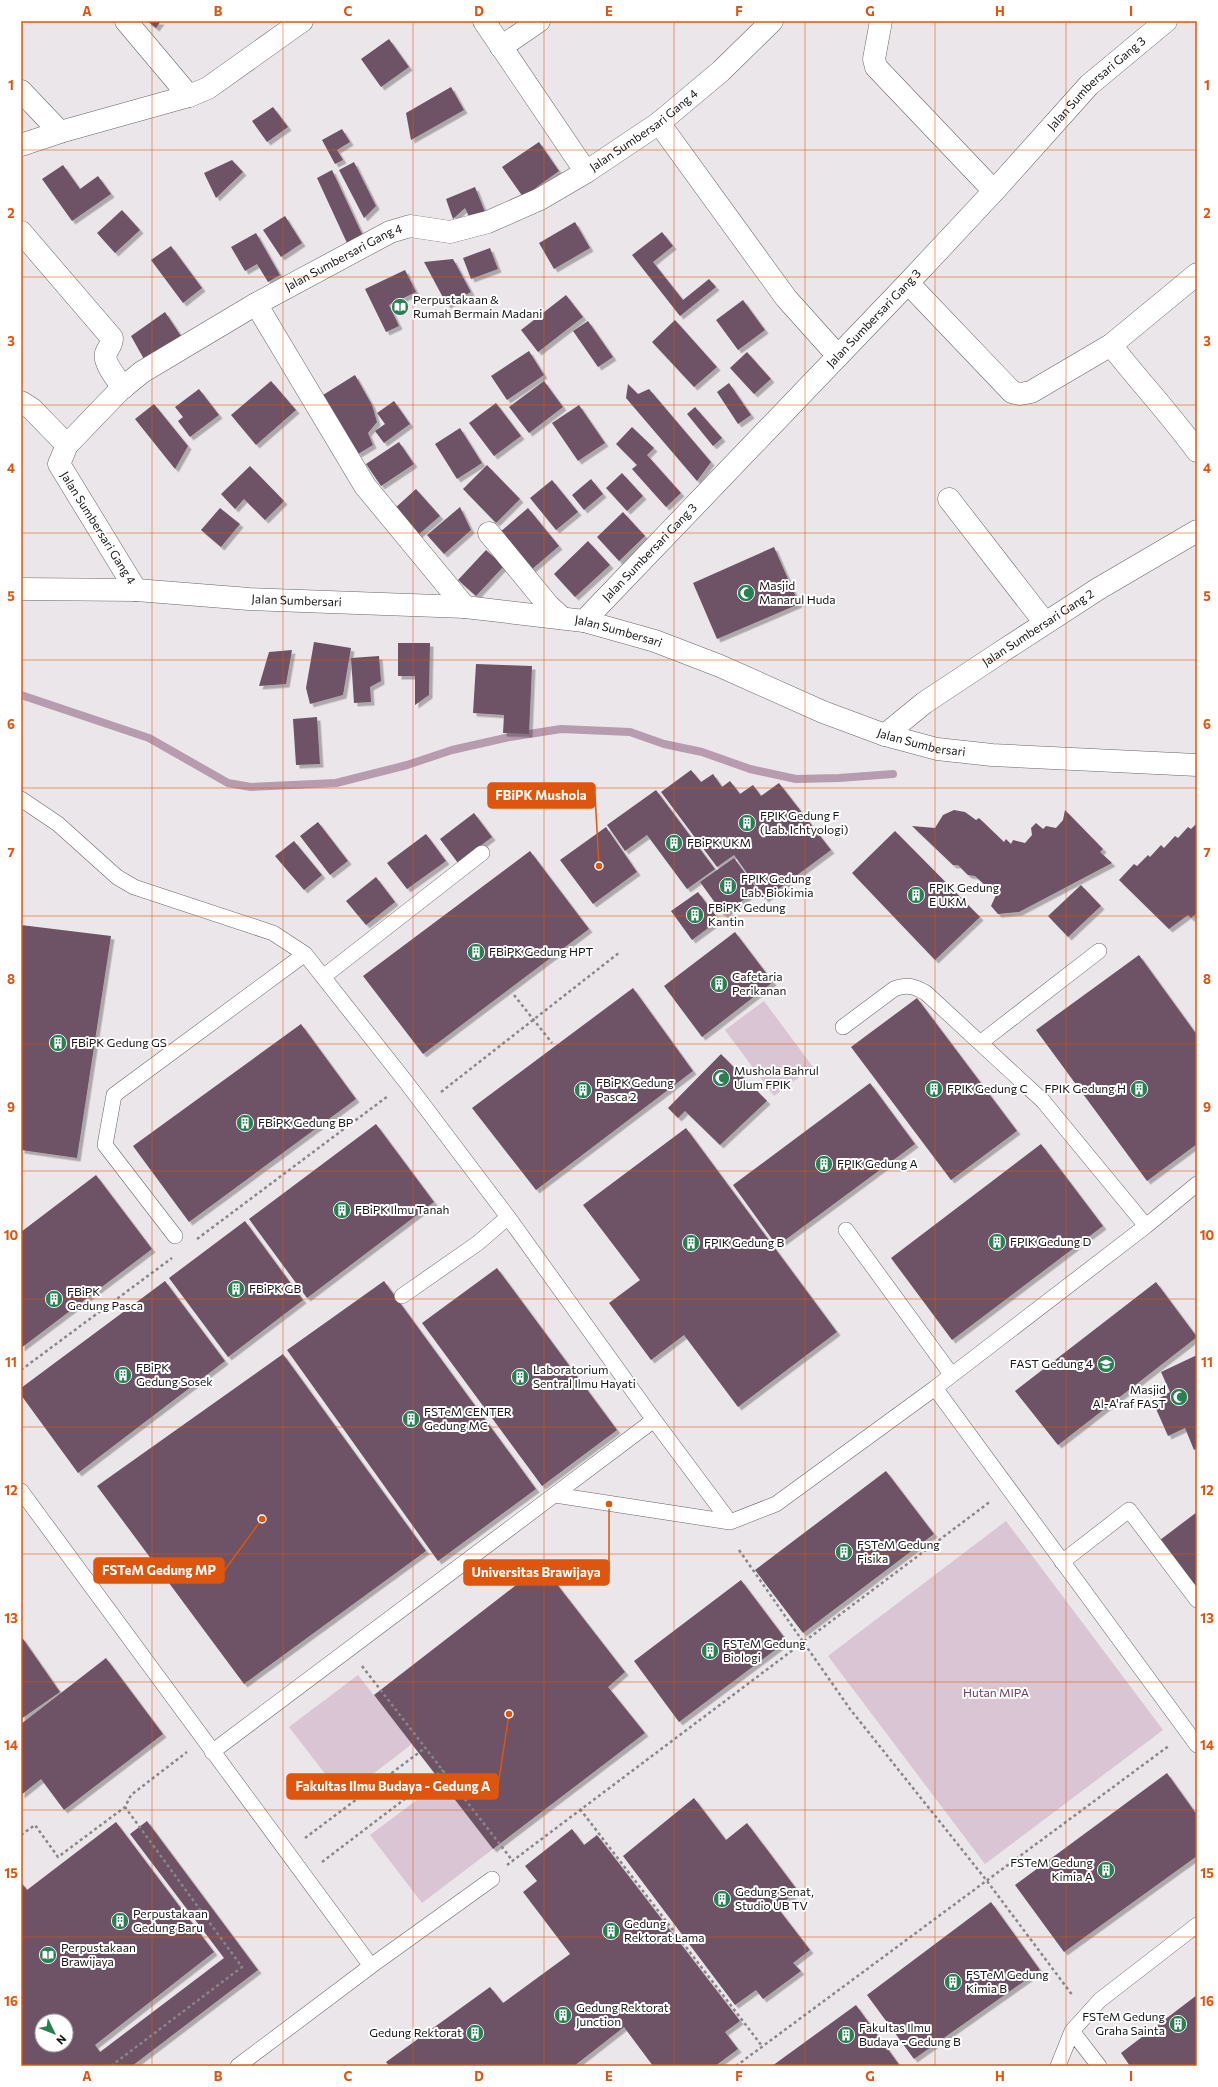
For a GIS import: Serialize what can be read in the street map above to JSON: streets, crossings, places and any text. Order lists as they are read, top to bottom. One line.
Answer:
{"streets":{"street":["Jalan Sumbersari Gang 3","Jalan Sumbersari Gang 4","Jalan Sumbersari","Jalan Sumbersari Gang 2"]},"crossings":[["Jalan Sumbersari Gang 3","Jalan Sumbersari"],["Jalan Sumbersari Gang 4","Jalan Sumbersari"],["Jalan Sumbersari","Jalan Sumbersari Gang 2"]],"parks":["Hutan MIPA"],"places":{"library":["Perpustakaan & Rumah Bermain Madani","Perpustakaan Brawijaya"],"mosque":["Masjid Manarul Huda","Mushola Bahrul Ulum FPIK","Masjid Al-A'raf FAST"],"building":["FPIK Gedung F (Lab. Ichtyologi)","FBiPK UKM","FPIK Gedung Lab. Biokimia","FPIK Gedung E UKM","FBiPK Gedung Kantin","FBiPK Gedung HPT","Cafetaria Perikanan","FBiPK Gedung GS","FPIK Gedung C","FPIK Gedung H","FBiPK Gedung Pasca 2","FBiPK Gedung BP","FPIK Gedung A","FBiPK Ilmu Tanah","FPIK Gedung D","FPIK Gedung B","FBiPK GB","FBiPK Gedung Pasca","FBiPK Gedung Sosek","Laboratorium Sentral Ilmu Hayati","FSTeM CENTER Gedung MC","FSTeM Gedung Fisika","FSTeM Gedung Biologi","FSTeM Gedung Kimia A","Gedung Senat, Studio UB TV","Perpustakaan Gedung Baru","Gedung Rektorat Lama","FSTeM Gedung Kimia B","Gedung Rektorat Junction","FSTeM Gedung Graha Sainta","Gedung Rektorat","Fakultas Ilmu Budaya - Gedung B"],"other":["FBiPK Mushola","Universitas Brawijaya","FSTeM Gedung MP","Fakultas Ilmu Budaya - Gedung A"],"school or university":["FAST Gedung 4"]},"north":"bottom right","grid":{"columns":["A","B","C","D","E","F","G","H","I"],"rows":["1","2","3","4","5","6","7","8","9","10","11","12","13","14","15","16"]}}
